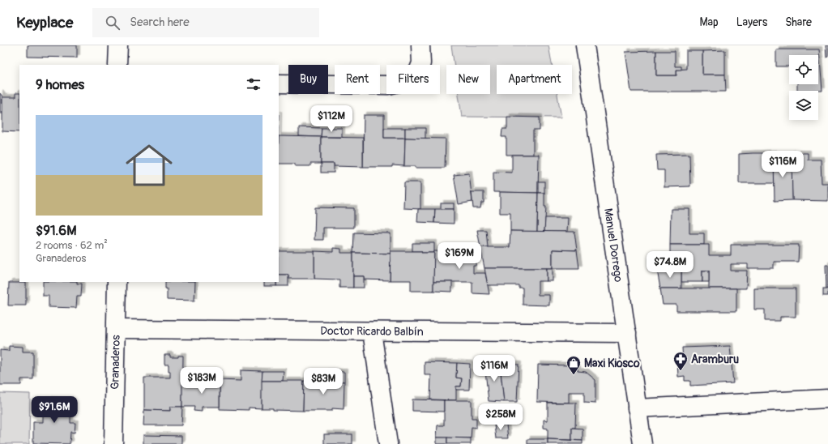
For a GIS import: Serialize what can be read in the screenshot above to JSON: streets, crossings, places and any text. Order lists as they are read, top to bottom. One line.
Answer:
{"streets":{"street":["Manuel Dorrego","Doctor Ricardo Balbín","Granaderos"]},"crossings":[["Manuel Dorrego","Doctor Ricardo Balbín"],["Doctor Ricardo Balbín","Granaderos"]],"places":{"pharmacy":["Aramburu"],"shop":["Maxi Kiosco"]},"page":{"header":"Keyplace","search":"Search here","nav":["Map","Layers","Share"],"chip":["Buy","Rent","Filters","New","Apartment"],"heading":"9 homes","list":[{"name":"$91.6M","note":"2 rooms · 62 m² · Granaderos"}],"price":["$112M","$116M","$169M","$74.8M","$116M","$183M","$83M","$91.6M","$258M"]}}
